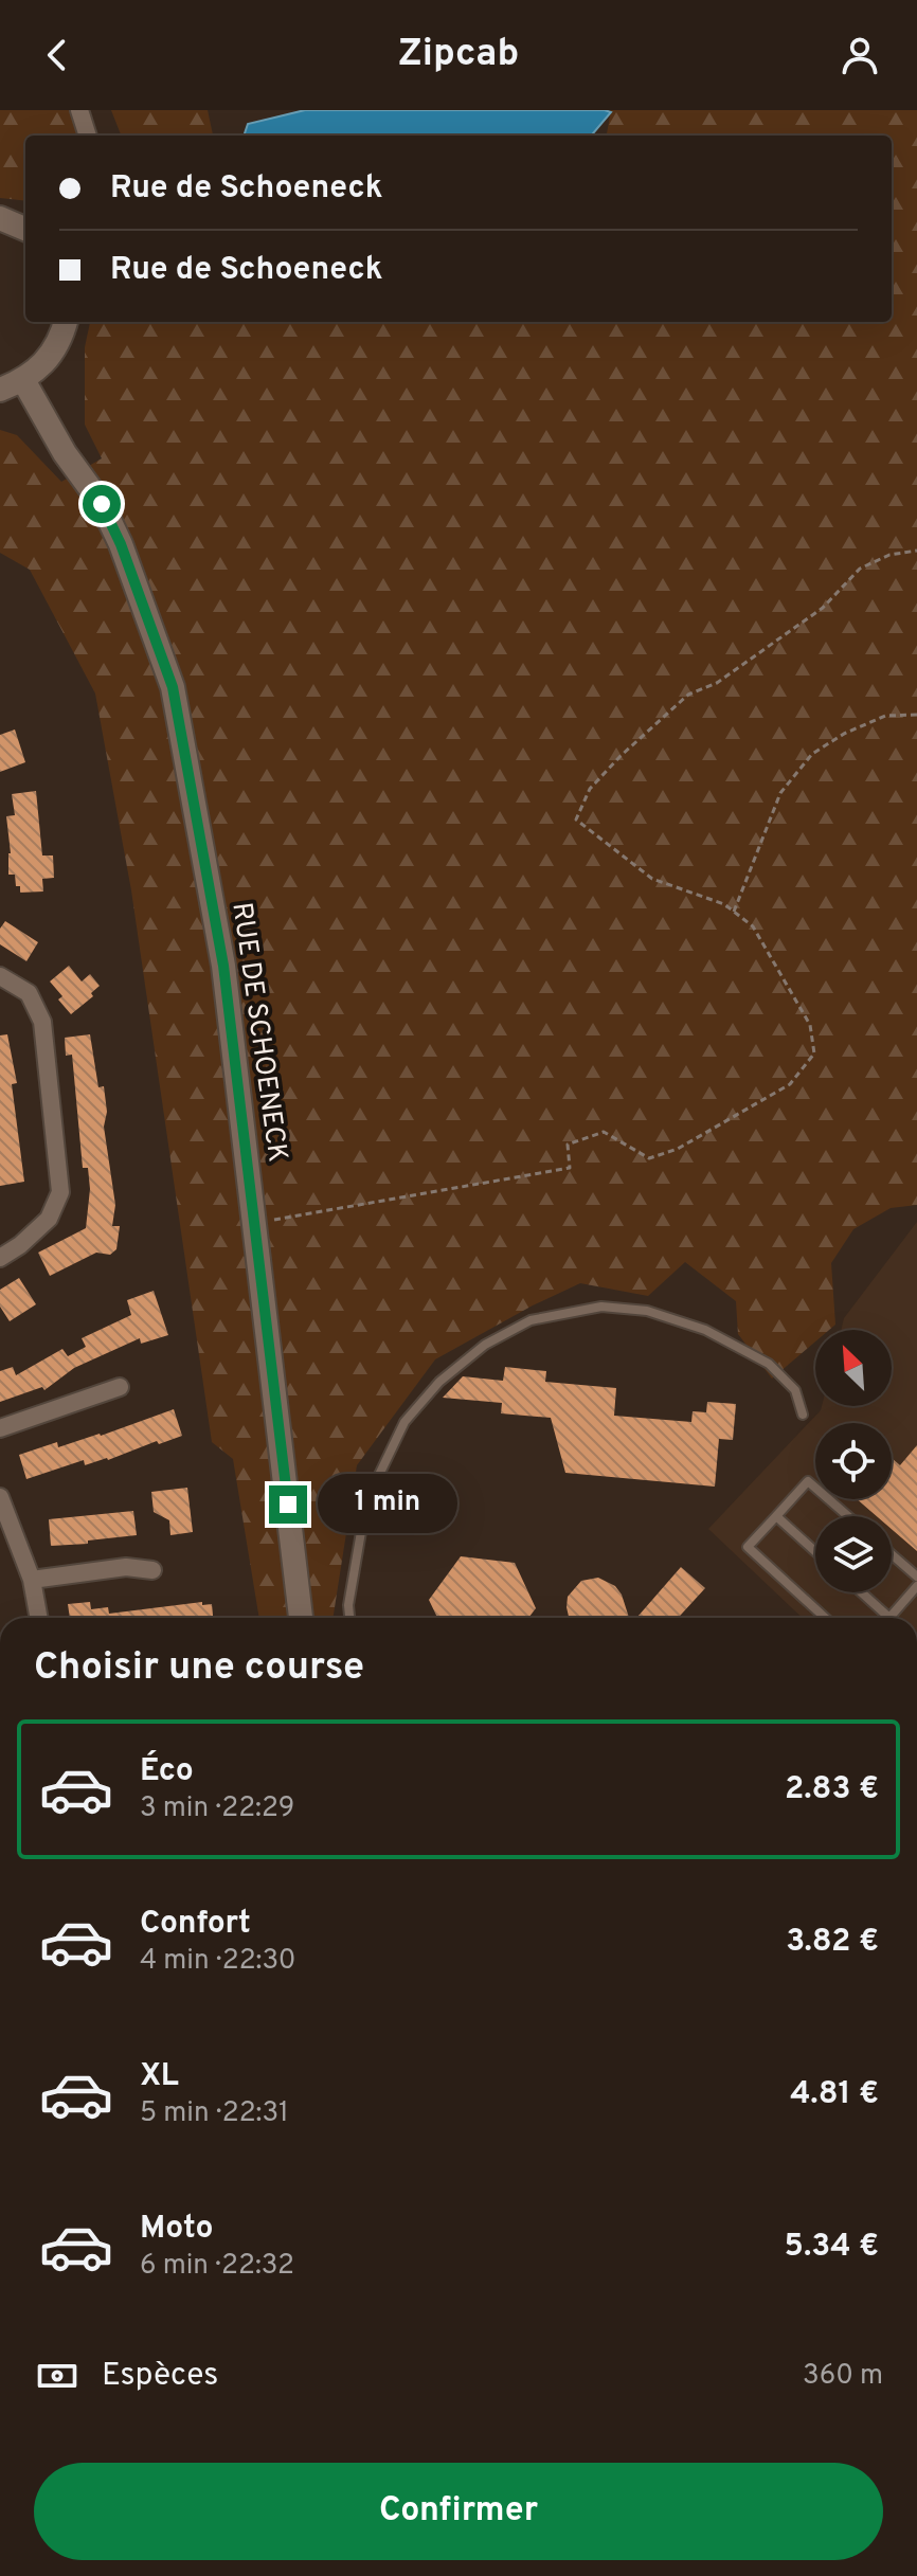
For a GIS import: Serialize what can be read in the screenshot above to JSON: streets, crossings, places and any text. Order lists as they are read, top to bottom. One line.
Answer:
{"streets":{"main road":["RUE DE SCHOENECK"]},"north":"top left","page":{"header":"Zipcab","banner":["Rue de Schoeneck","Rue de Schoeneck"],"bubble":"1 min","heading":"Choisir une course","list":[{"name":"Éco","note":"3 min · 22:29","value":"2.83 €"},{"name":"Confort","note":"4 min · 22:30","value":"3.82 €"},{"name":"XL","note":"5 min · 22:31","value":"4.81 €"},{"name":"Moto","note":"6 min · 22:32","value":"5.34 €"}],"pay":["Espèces","360 m"],"buttons":"Confirmer"}}
